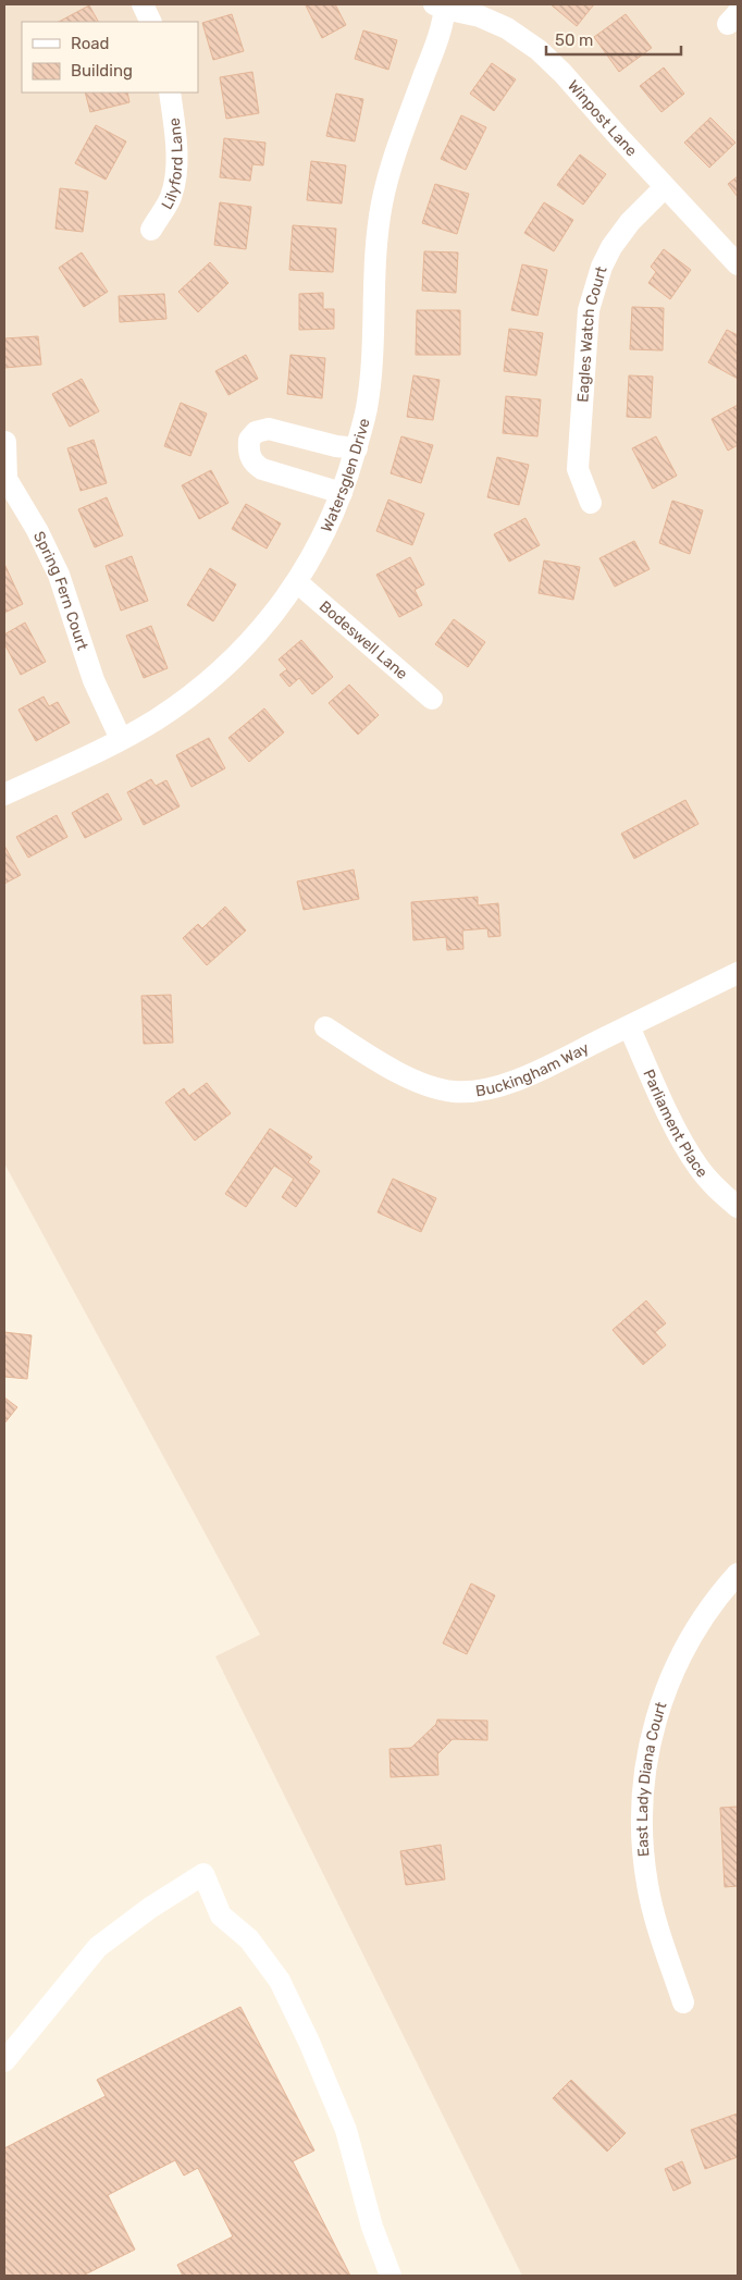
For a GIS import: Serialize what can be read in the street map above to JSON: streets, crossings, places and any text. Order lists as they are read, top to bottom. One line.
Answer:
{"streets":{"street":["Winpost Lane","Lilyford Lane","Eagles Watch Court","Watersglen Drive","Spring Fern Court","Bodeswell Lane","Buckingham Way","Parliament Place","East Lady Diana Court"]},"crossings":[["Winpost Lane","Eagles Watch Court"],["Winpost Lane","Watersglen Drive"],["Watersglen Drive","Spring Fern Court"],["Watersglen Drive","Bodeswell Lane"],["Buckingham Way","Parliament Place"]],"legend":["Road","Building"],"scale_bar":"50 m"}
